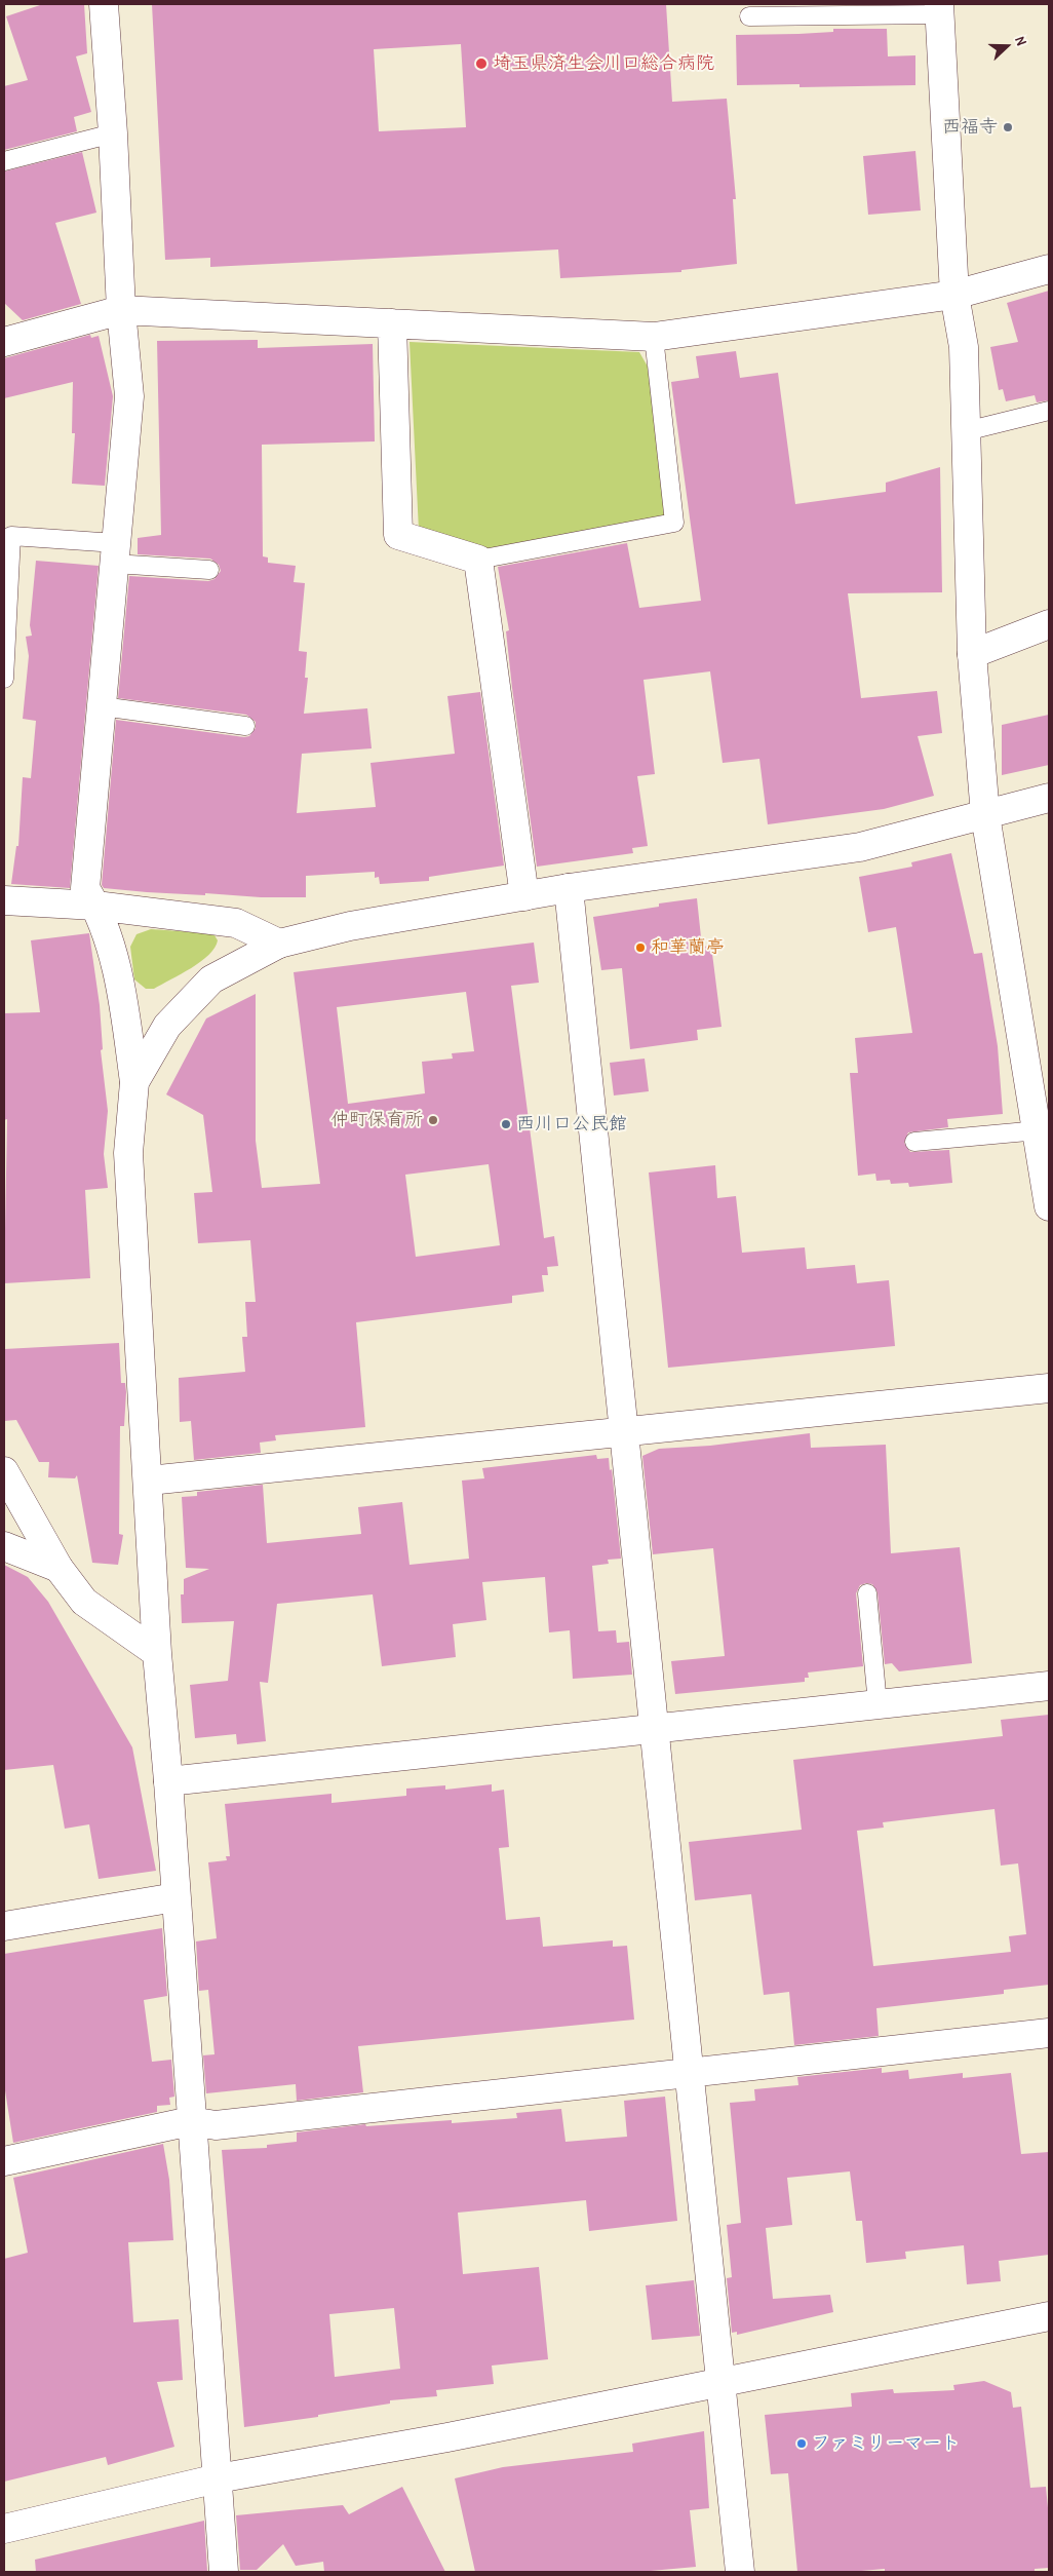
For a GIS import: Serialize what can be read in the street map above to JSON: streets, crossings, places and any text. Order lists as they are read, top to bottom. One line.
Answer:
{"places":["埼玉県済生会川口総合病院","西福寺","和華蘭亭","仲町保育所","西川口公民館","ファミリーマート"],"north":"right"}
